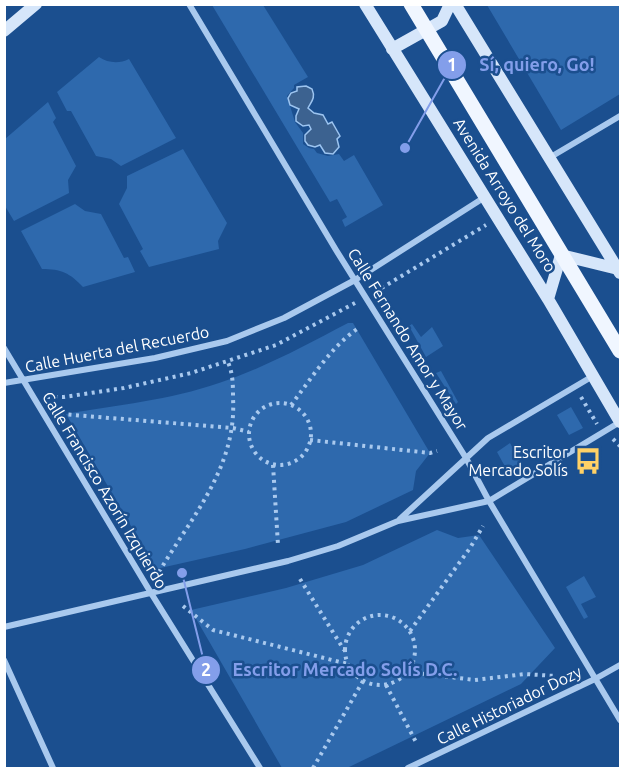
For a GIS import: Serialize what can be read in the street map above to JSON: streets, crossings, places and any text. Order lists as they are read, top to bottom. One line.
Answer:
{"streets":{"main road":["Avenida Arroyo del Moro"],"street":["Calle Fernando Amor y Mayor","Calle Huerta del Recuerdo","Calle Francisco Azorín Izquierdo","Calle Historiador Dozy"]},"crossings":[["Avenida Arroyo del Moro","Calle Huerta del Recuerdo"],["Calle Fernando Amor y Mayor","Calle Huerta del Recuerdo"],["Calle Fernando Amor y Mayor","Calle Historiador Dozy"],["Calle Huerta del Recuerdo","Calle Francisco Azorín Izquierdo"]],"places":{"other":["Sí, quiero, Go!","Escritor Mercado Solís D.C."],"bus stop":["Escritor Mercado Solís"]}}
